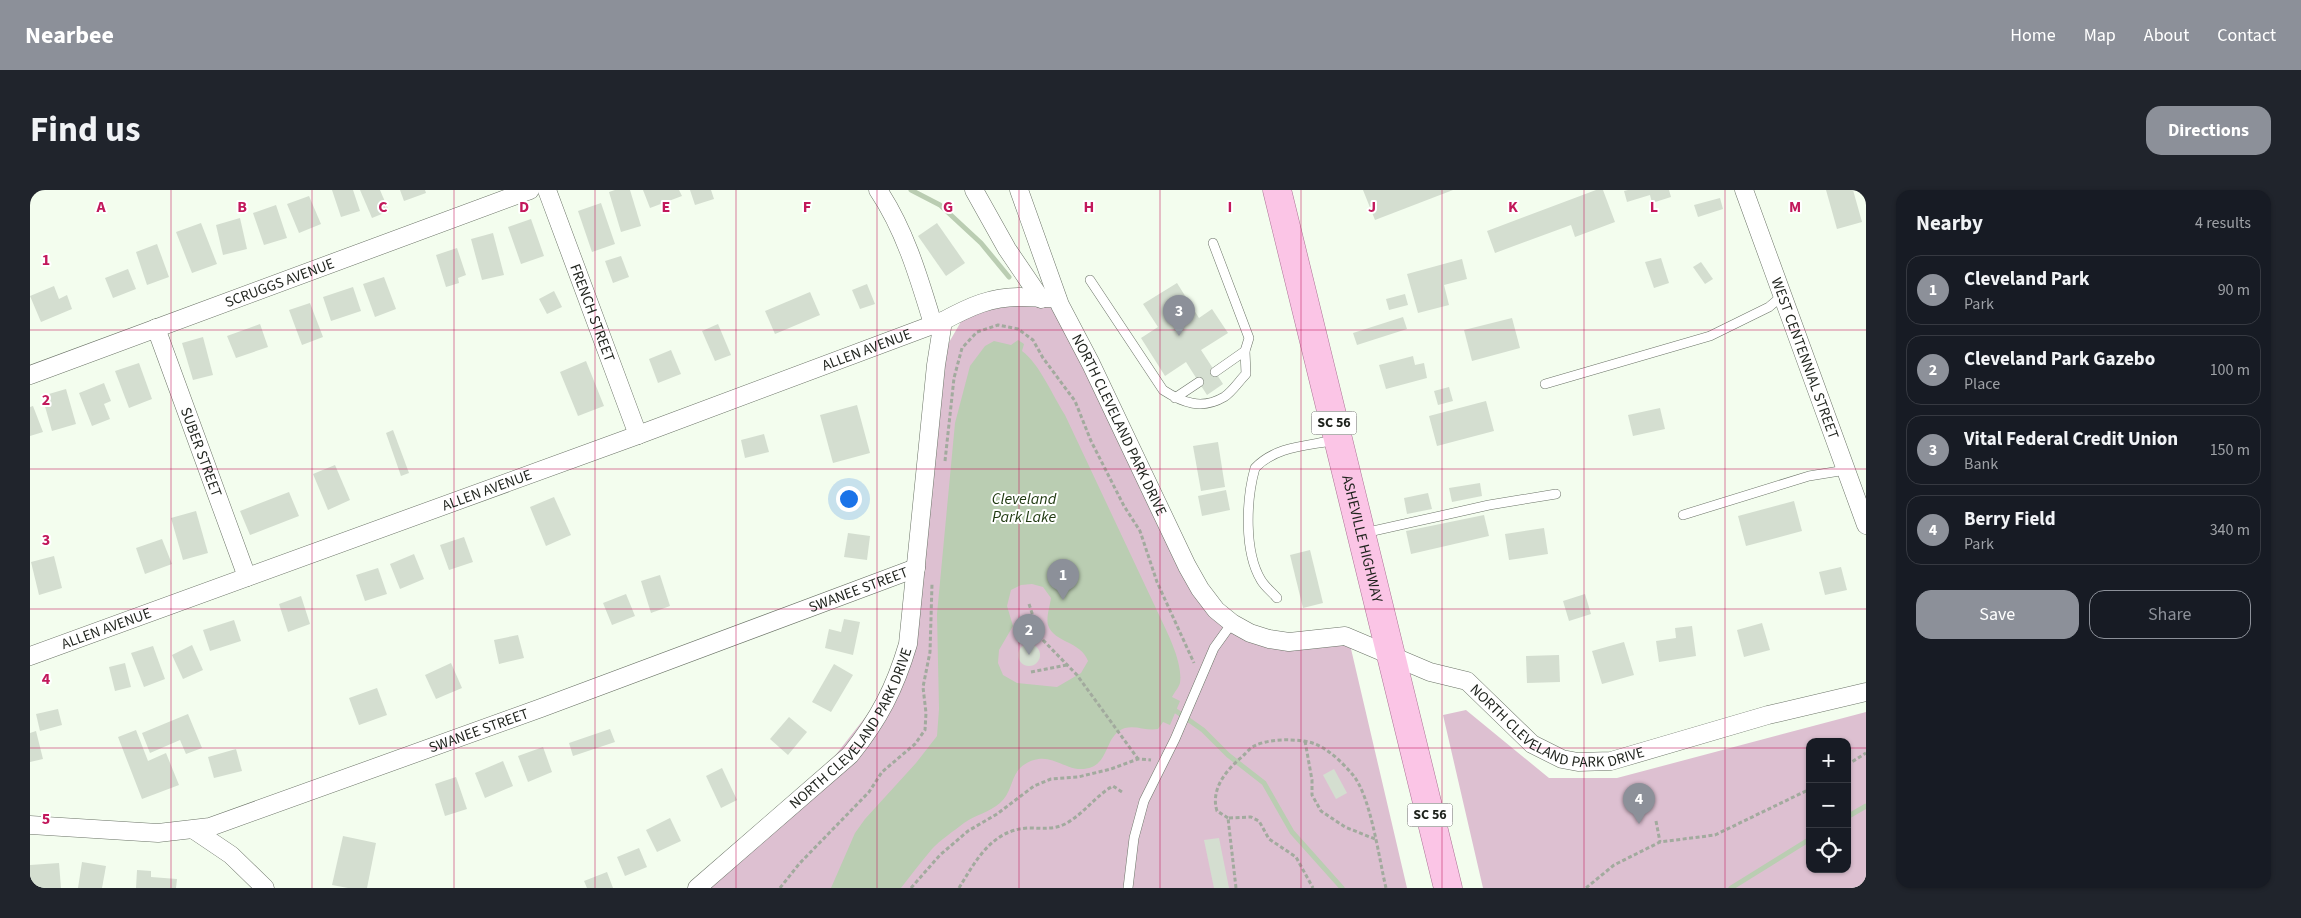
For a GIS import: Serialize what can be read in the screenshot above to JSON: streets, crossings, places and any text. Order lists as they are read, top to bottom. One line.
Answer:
{"streets":{"main road":["SC 56","ASHEVILLE HIGHWAY"],"street":["SCRUGGS AVENUE","FRENCH STREET","ALLEN AVENUE","WEST CENTENNIAL STREET","NORTH CLEVELAND PARK DRIVE","SUBER STREET","SWANEE STREET"]},"crossings":[["SCRUGGS AVENUE","SUBER STREET"],["FRENCH STREET","ALLEN AVENUE"],["ALLEN AVENUE","NORTH CLEVELAND PARK DRIVE"],["ALLEN AVENUE","SUBER STREET"],["NORTH CLEVELAND PARK DRIVE","ASHEVILLE HIGHWAY"],["NORTH CLEVELAND PARK DRIVE","SWANEE STREET"]],"water":["Cleveland Park Lake"],"page":{"header":"Nearbee","nav":["Home","Map","About","Contact"],"title":"Find us","buttons":["Directions",["Save","Share"]],"heading":["Nearby","4 results"],"list":[{"mark":"1","name":"Cleveland Park","note":"Park","value":"90 m"},{"mark":"2","name":"Cleveland Park Gazebo","note":"Place","value":"100 m"},{"mark":"3","name":"Vital Federal Credit Union","note":"Bank","value":"150 m"},{"mark":"4","name":"Berry Field","note":"Park","value":"340 m"}],"pins":["3","1","2","4"],"map_buttons":["+","−"]},"grid":{"columns":["A","B","C","D","E","F","G","H","I","J","K","L","M"],"rows":["1","2","3","4","5"]}}
